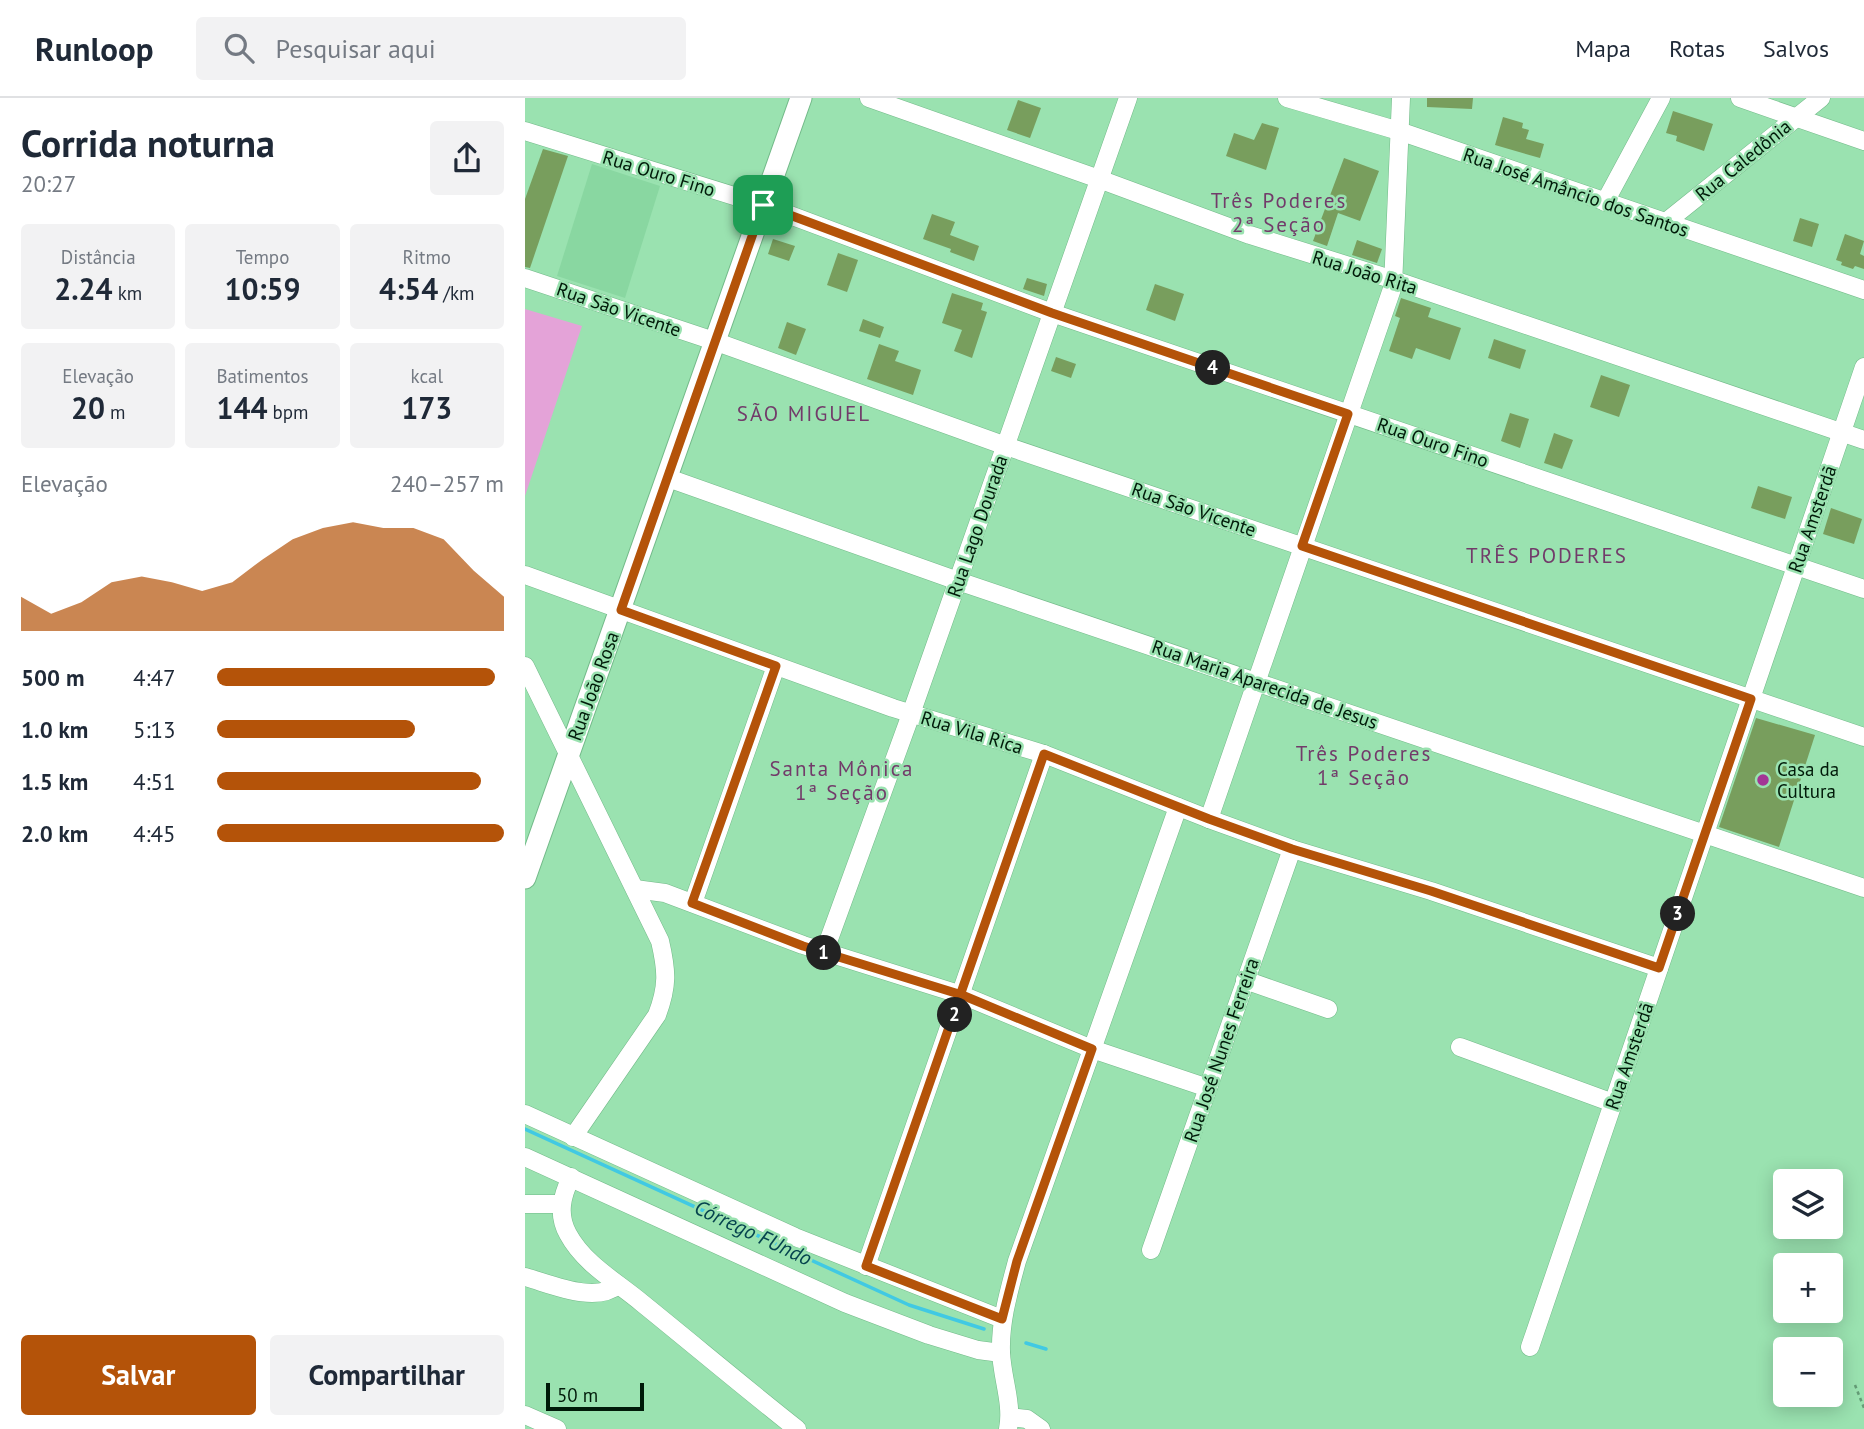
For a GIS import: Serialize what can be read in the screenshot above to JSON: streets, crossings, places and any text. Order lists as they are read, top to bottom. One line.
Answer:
{"streets":{"main road":["Rua João Rosa"],"street":["Rua Caledônia","Rua Ouro Fino","Rua José Amâncio dos Santos","Rua João Rita","Rua São Vicente","Rua Amsterdã","Rua Lago Dourada","Rua Maria Aparecida de Jesus","Rua Vila Rica","Rua José Nunes Ferreira"]},"crossings":[["Rua Caledônia","Rua José Amâncio dos Santos"],["Rua Ouro Fino","Rua Amsterdã"],["Rua Ouro Fino","Rua Lago Dourada"],["Rua Ouro Fino","Rua João Rosa"],["Rua João Rita","Rua Amsterdã"],["Rua João Rita","Rua Lago Dourada"],["Rua São Vicente","Rua Amsterdã"],["Rua São Vicente","Rua Lago Dourada"],["Rua São Vicente","Rua João Rosa"],["Rua Amsterdã","Rua Maria Aparecida de Jesus"],["Rua Amsterdã","Rua Vila Rica"],["Rua Lago Dourada","Rua Maria Aparecida de Jesus"],["Rua Lago Dourada","Rua Vila Rica"],["Rua Maria Aparecida de Jesus","Rua João Rosa"],["Rua João Rosa","Rua Vila Rica"],["Rua Vila Rica","Rua José Nunes Ferreira"]],"districts":["Três Poderes 2ª Seção","SÃO MIGUEL","TRÊS PODERES","Três Poderes 1ª Seção","Santa Mônica 1ª Seção"],"water":["Córrego FUndo"],"places":["Casa da Cultura"],"scale_bar":"50 m","page":{"header":"Runloop","search":"Pesquisar aqui","nav":["Mapa","Rotas","Salvos"],"heading":["Corrida noturna","20:27"],"stats":[["Distância","2.24 km"],["Tempo","10:59"],["Ritmo","4:54 /km"],["Elevação","20 m"],["Batimentos","144 bpm"],["kcal","173"]],"pins":["4","3","1","2"],"chart":["Elevação","240–257 m"],"list":[{"name":"500 m","note":"4:47"},{"name":"1.0 km","note":"5:13"},{"name":"1.5 km","note":"4:51"},{"name":"2.0 km","note":"4:45"}],"map_buttons":["+","−"],"buttons":["Salvar","Compartilhar"],"scale":"50 m"}}
